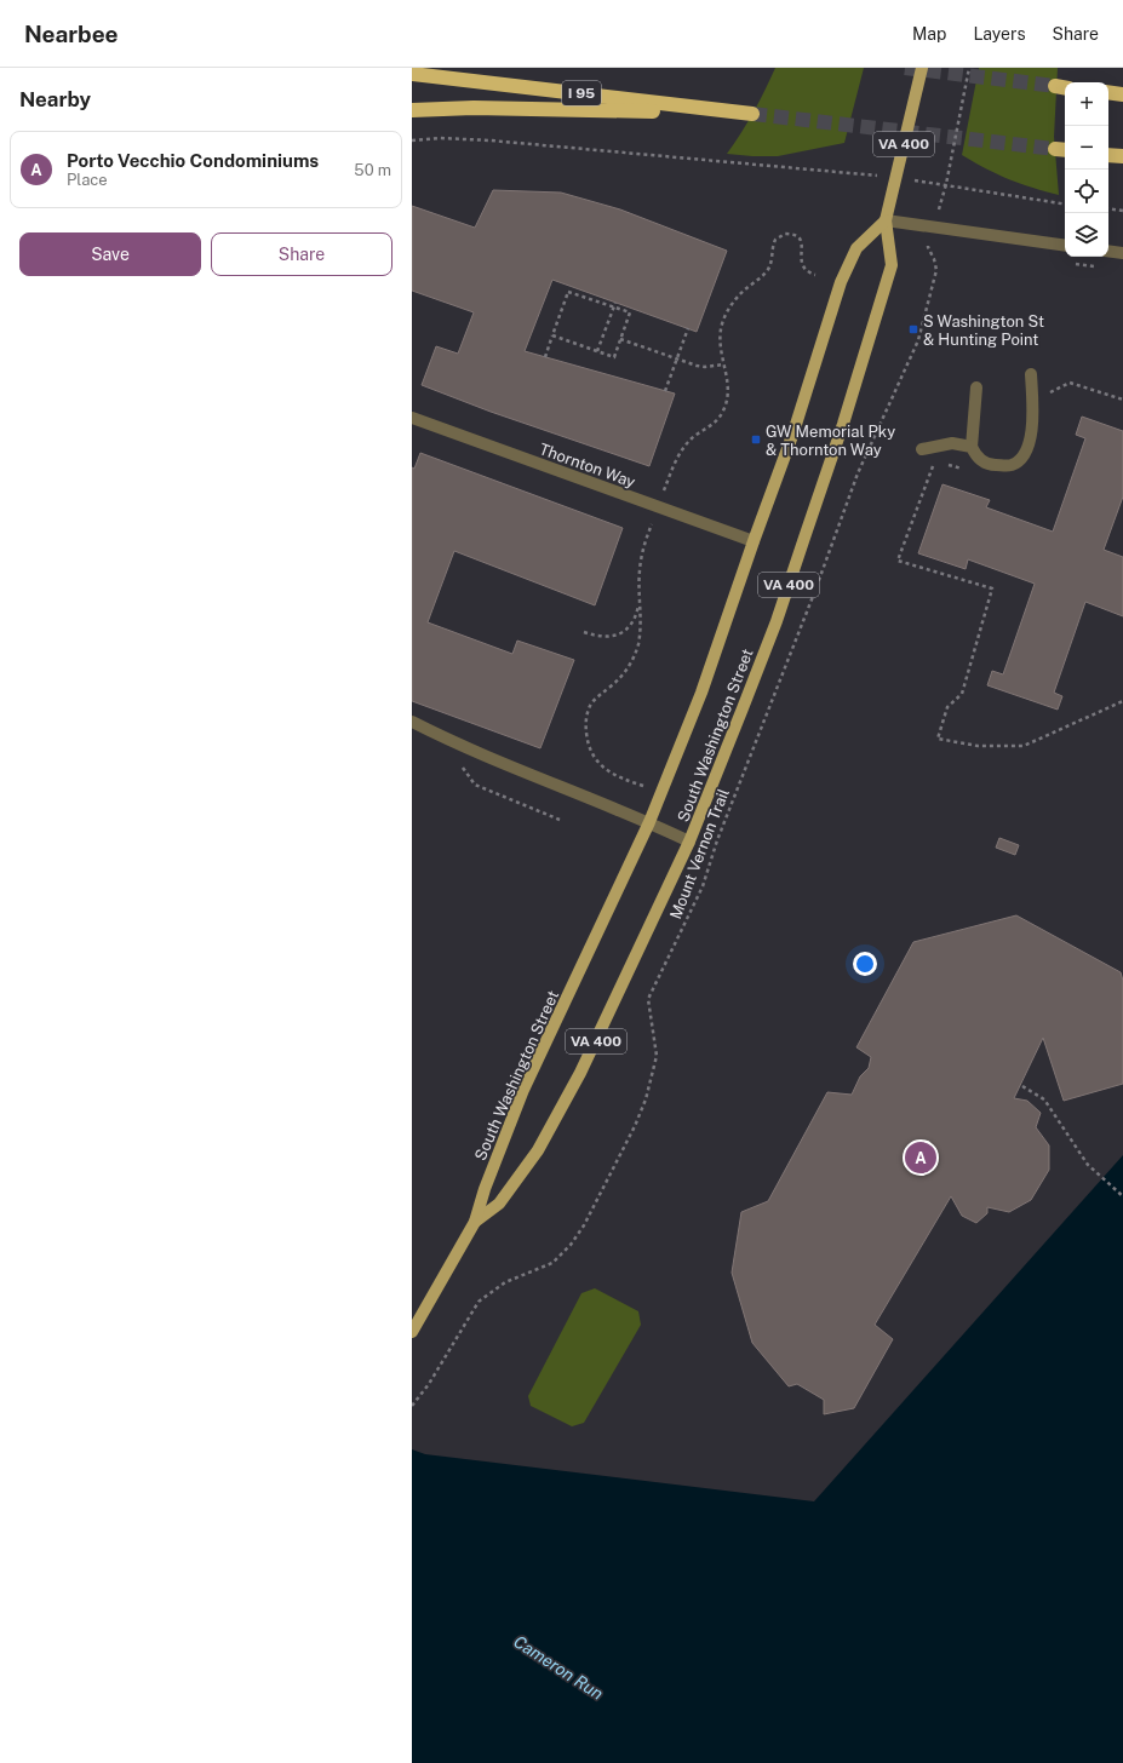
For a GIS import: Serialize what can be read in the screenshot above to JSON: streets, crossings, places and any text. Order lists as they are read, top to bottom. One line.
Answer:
{"streets":{"highway":["I 95"],"main road":["VA 400","South Washington Street"],"street":["Thornton Way"],"path":["Mount Vernon Trail"]},"crossings":[["Thornton Way","South Washington Street"]],"water":["Cameron Run"],"places":{"transit":["S Washington St & Hunting Point","GW Memorial Pky & Thornton Way"]},"page":{"header":"Nearbee","nav":["Map","Layers","Share"],"heading":"Nearby","map_buttons":["+","−"],"list":[{"mark":"A","name":"Porto Vecchio Condominiums","note":"Place","value":"50 m"}],"buttons":["Save","Share"],"pins":"A"}}
